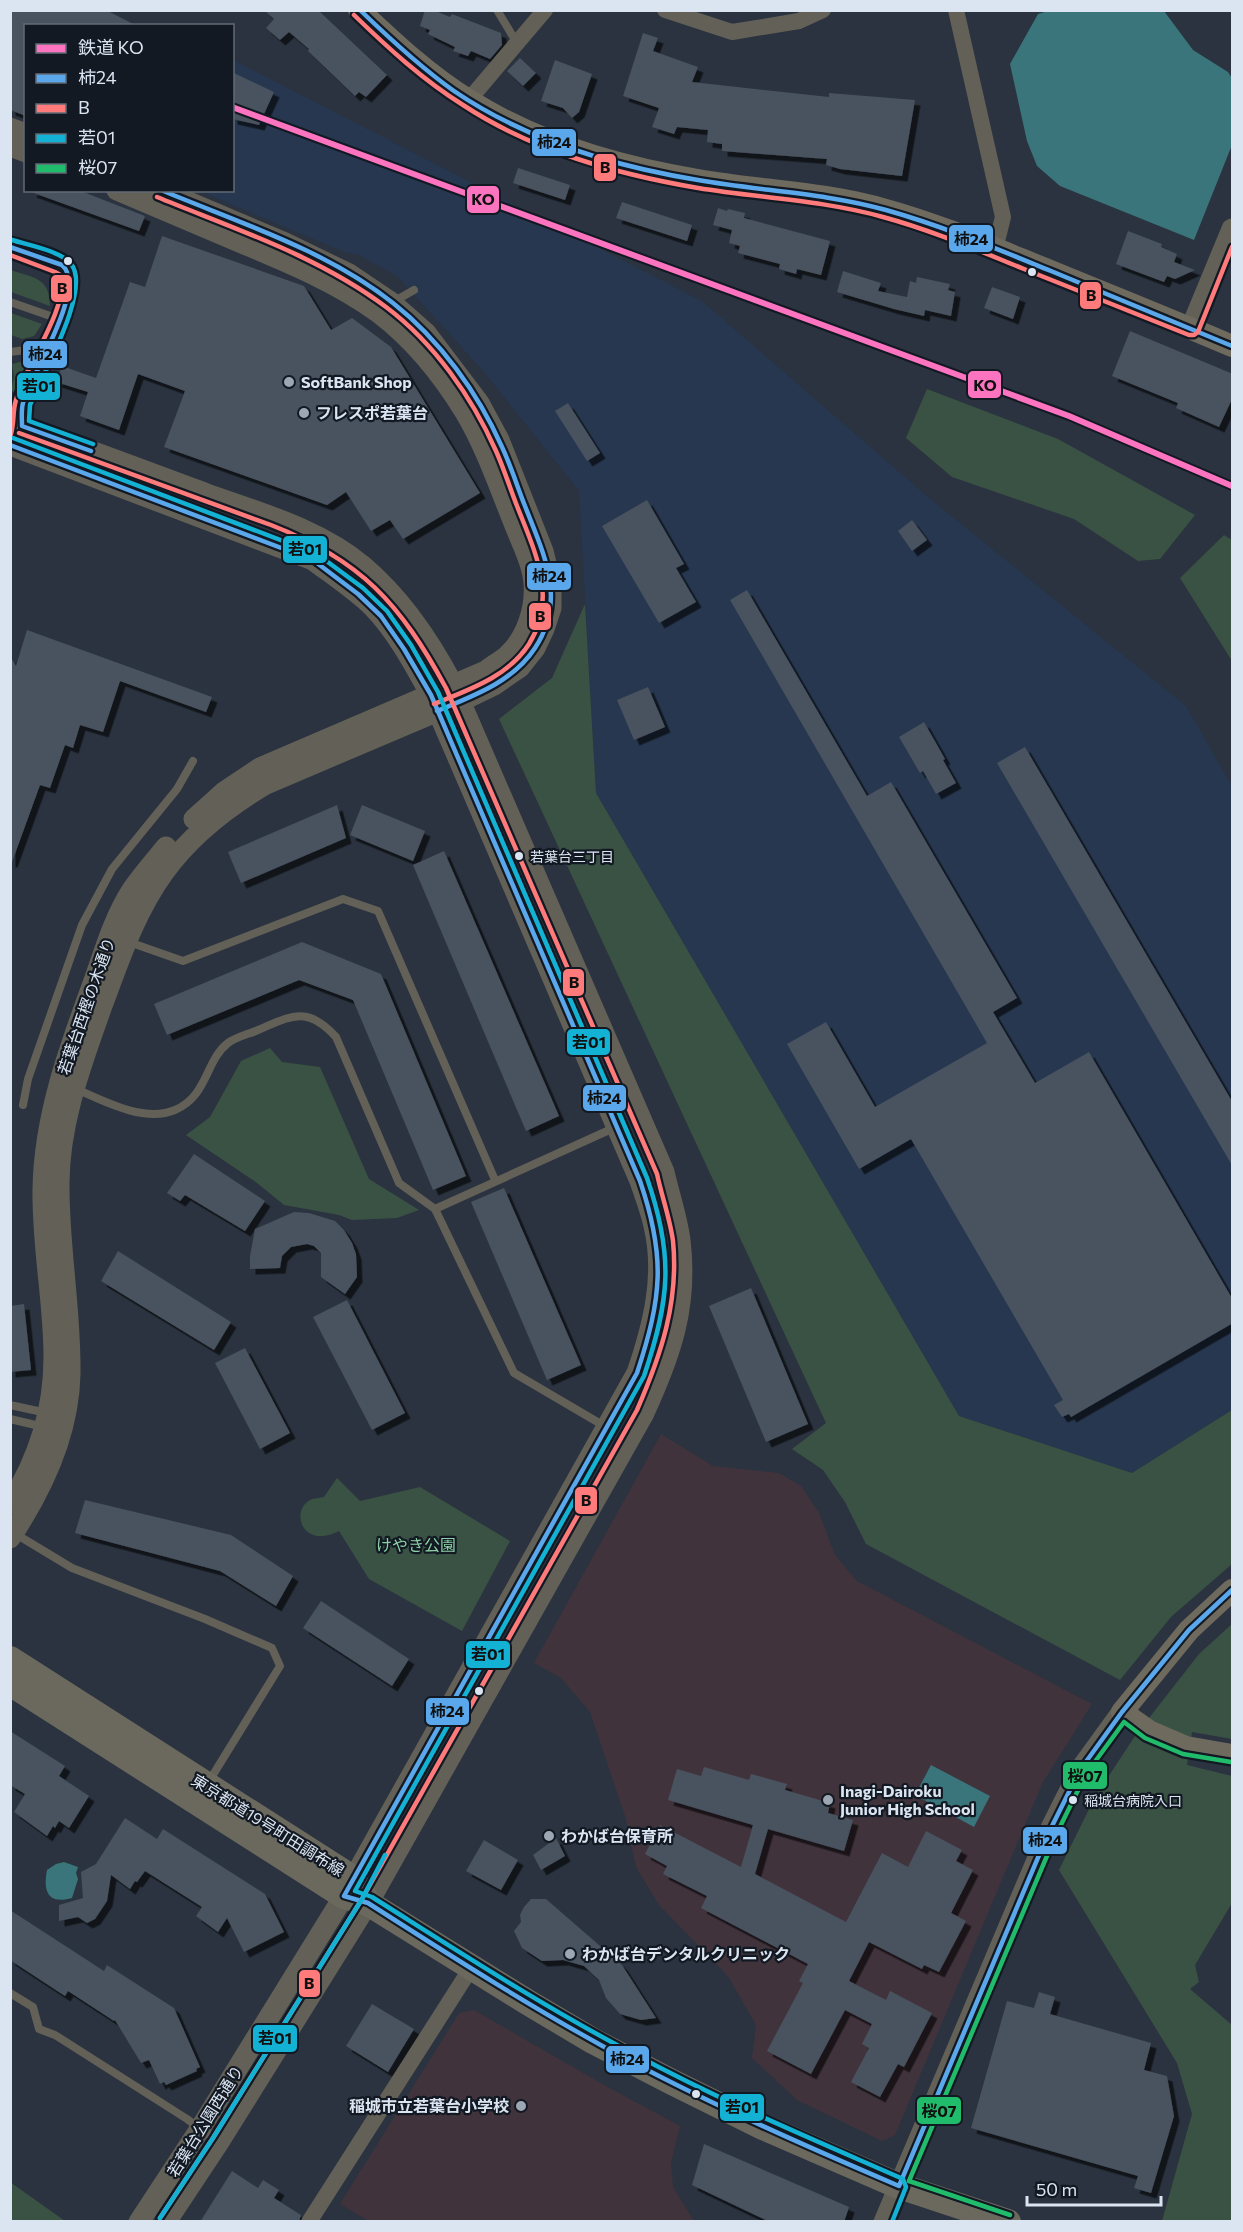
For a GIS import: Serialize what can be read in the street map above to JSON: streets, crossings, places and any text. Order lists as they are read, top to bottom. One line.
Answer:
{"streets":{"main road":["東京都道19号町田調布線"],"street":["若葉台西樫の木通り","若葉台公園西通り"]},"crossings":[["東京都道19号町田調布線","若葉台公園西通り"]],"parks":["けやき公園"],"places":["SoftBank Shop","フレスポ若葉台","若葉台三丁目","Inagi-Dairoku Junior High School","稲城台病院入口","わかば台保育所","わかば台デンタルクリニック","稲城市立若葉台小学校"],"lines":["transit line 柿24","transit line B","rail line KO","transit line 若01","transit line 桜07"],"legend":["鉄道 KO","柿24","B","若01","桜07"],"scale_bar":"50 m"}
